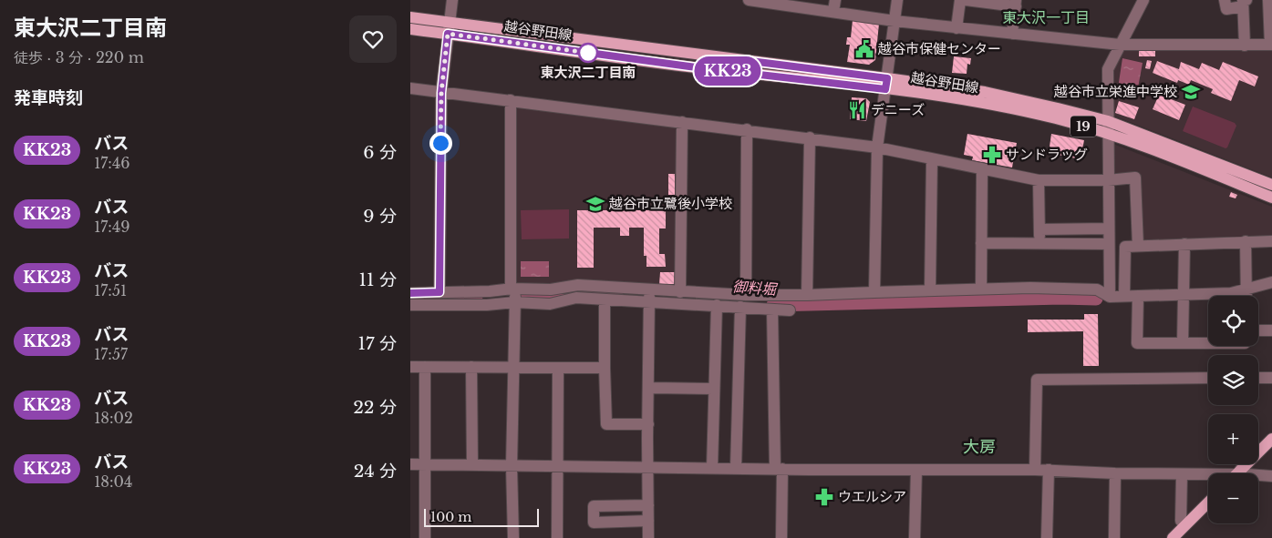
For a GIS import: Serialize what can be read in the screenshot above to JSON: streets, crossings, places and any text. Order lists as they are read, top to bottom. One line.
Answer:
{"streets":{"main road":["越谷野田線","19"]},"districts":["東大沢一丁目","大房"],"water":["御料堀"],"places":{"public building":["越谷市保健センター"],"other":["東大沢二丁目南"],"school or university":["越谷市立栄進中学校","越谷市立鷺後小学校"],"restaurant":["デニーズ"],"pharmacy":["サンドラッグ","ウエルシア"]},"lines":["bus line KK23"],"scale_bar":"100 m","page":{"heading":[["東大沢二丁目南","徒歩 · 3 分 · 220 m"],"発車時刻"],"on_map":"KK23","list":[{"mark":"KK23","name":"バス","note":"17:46","value":"6 分"},{"mark":"KK23","name":"バス","note":"17:49","value":"9 分"},{"mark":"KK23","name":"バス","note":"17:51","value":"11 分"},{"mark":"KK23","name":"バス","note":"17:57","value":"17 分"},{"mark":"KK23","name":"バス","note":"18:02","value":"22 分"},{"mark":"KK23","name":"バス","note":"18:04","value":"24 分"}],"map_buttons":["+","−"],"scale":"100 m"}}
